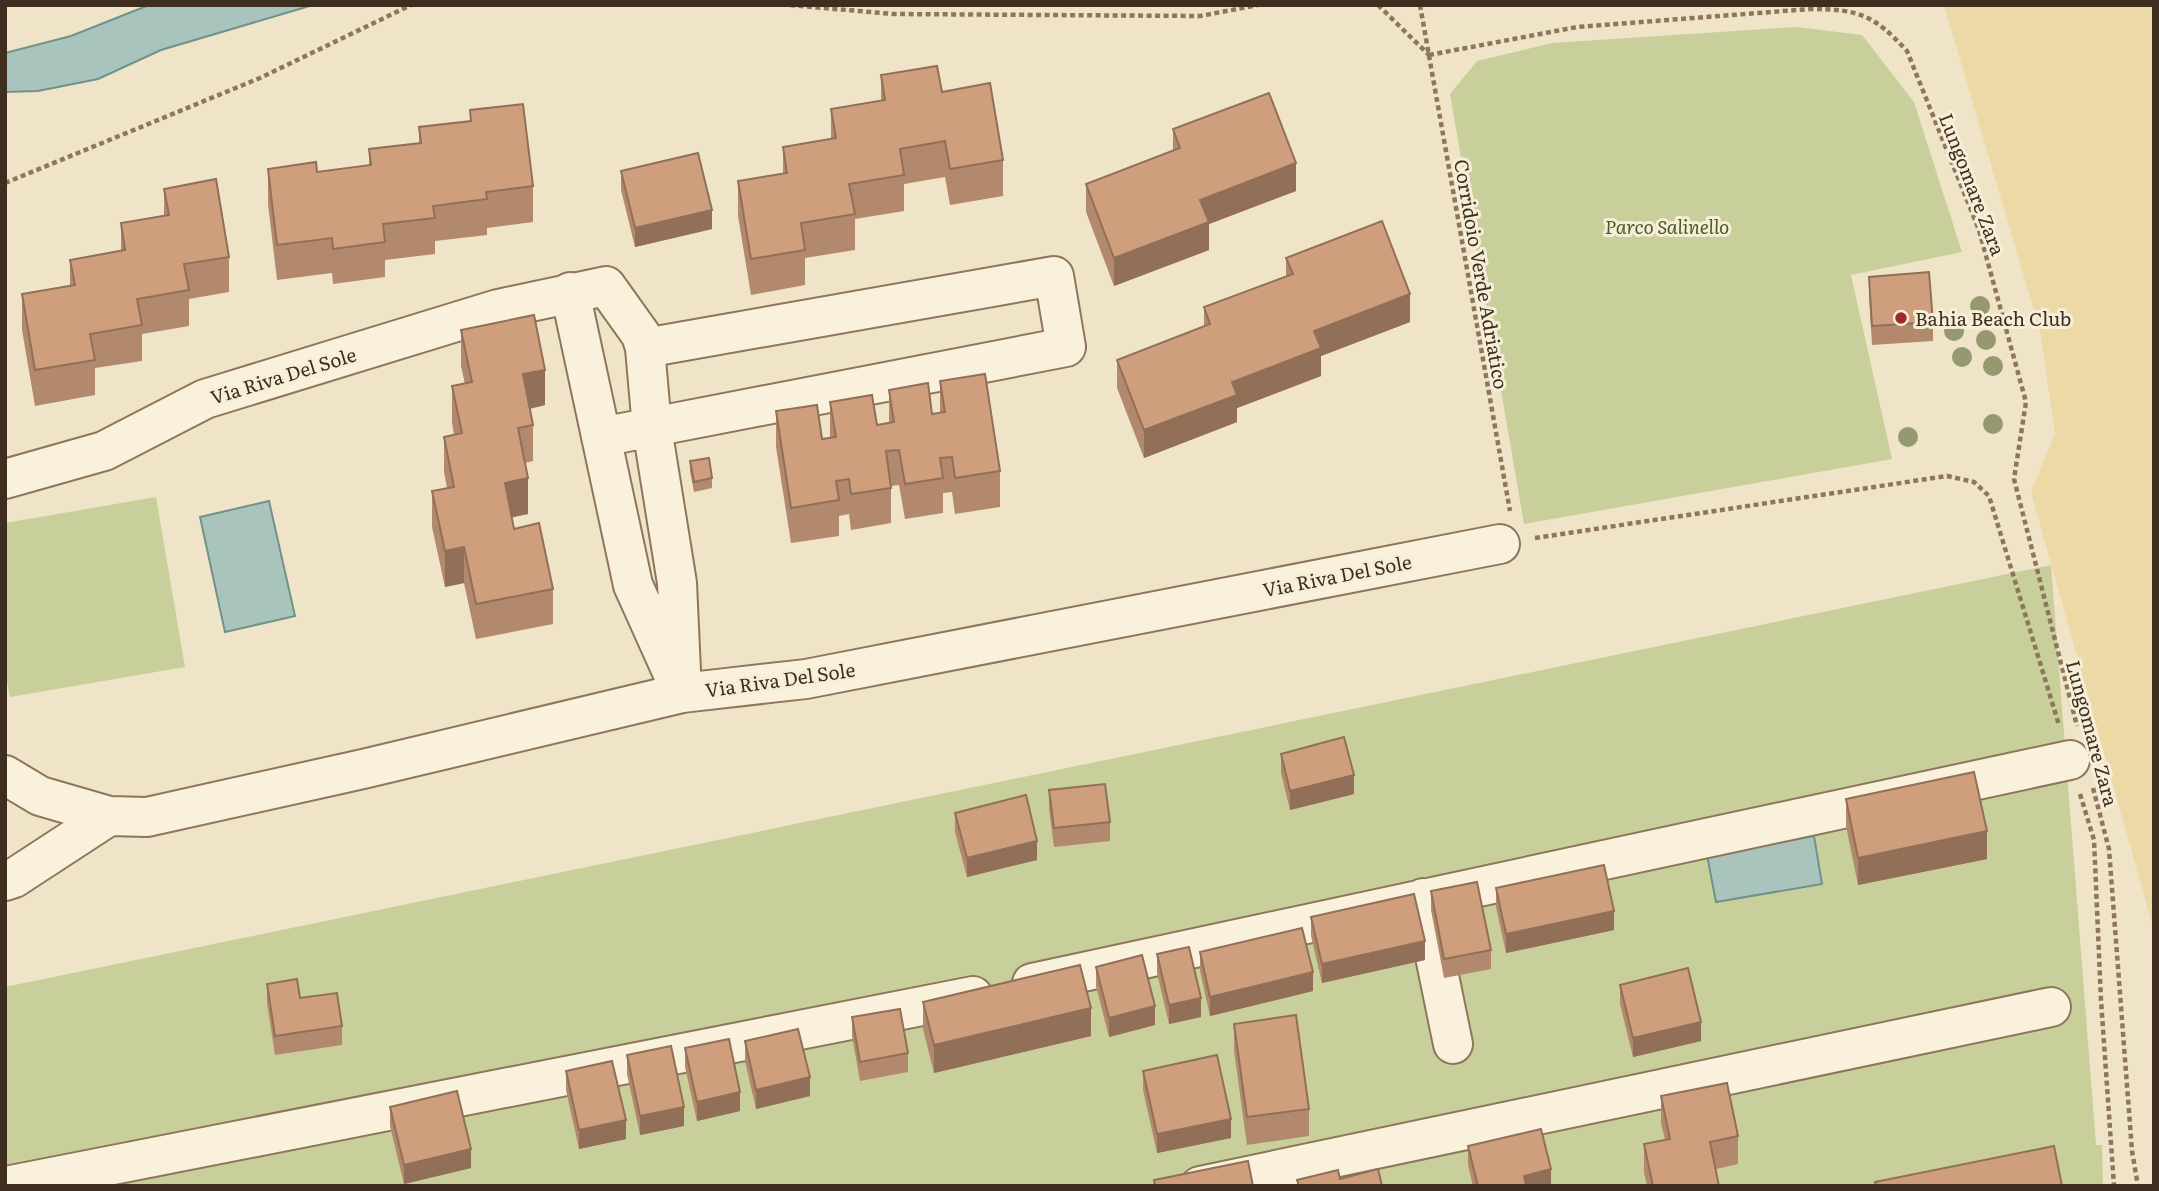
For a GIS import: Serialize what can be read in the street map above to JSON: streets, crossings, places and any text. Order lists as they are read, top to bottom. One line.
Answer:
{"streets":{"street":["Via Riva Del Sole"],"path":["Lungomare Zara","Corridoio Verde Adriatico"]},"crossings":[["Lungomare Zara","Corridoio Verde Adriatico"],["Corridoio Verde Adriatico","Via Riva Del Sole"]],"parks":["Parco Salinello"],"places":["Bahia Beach Club"]}
